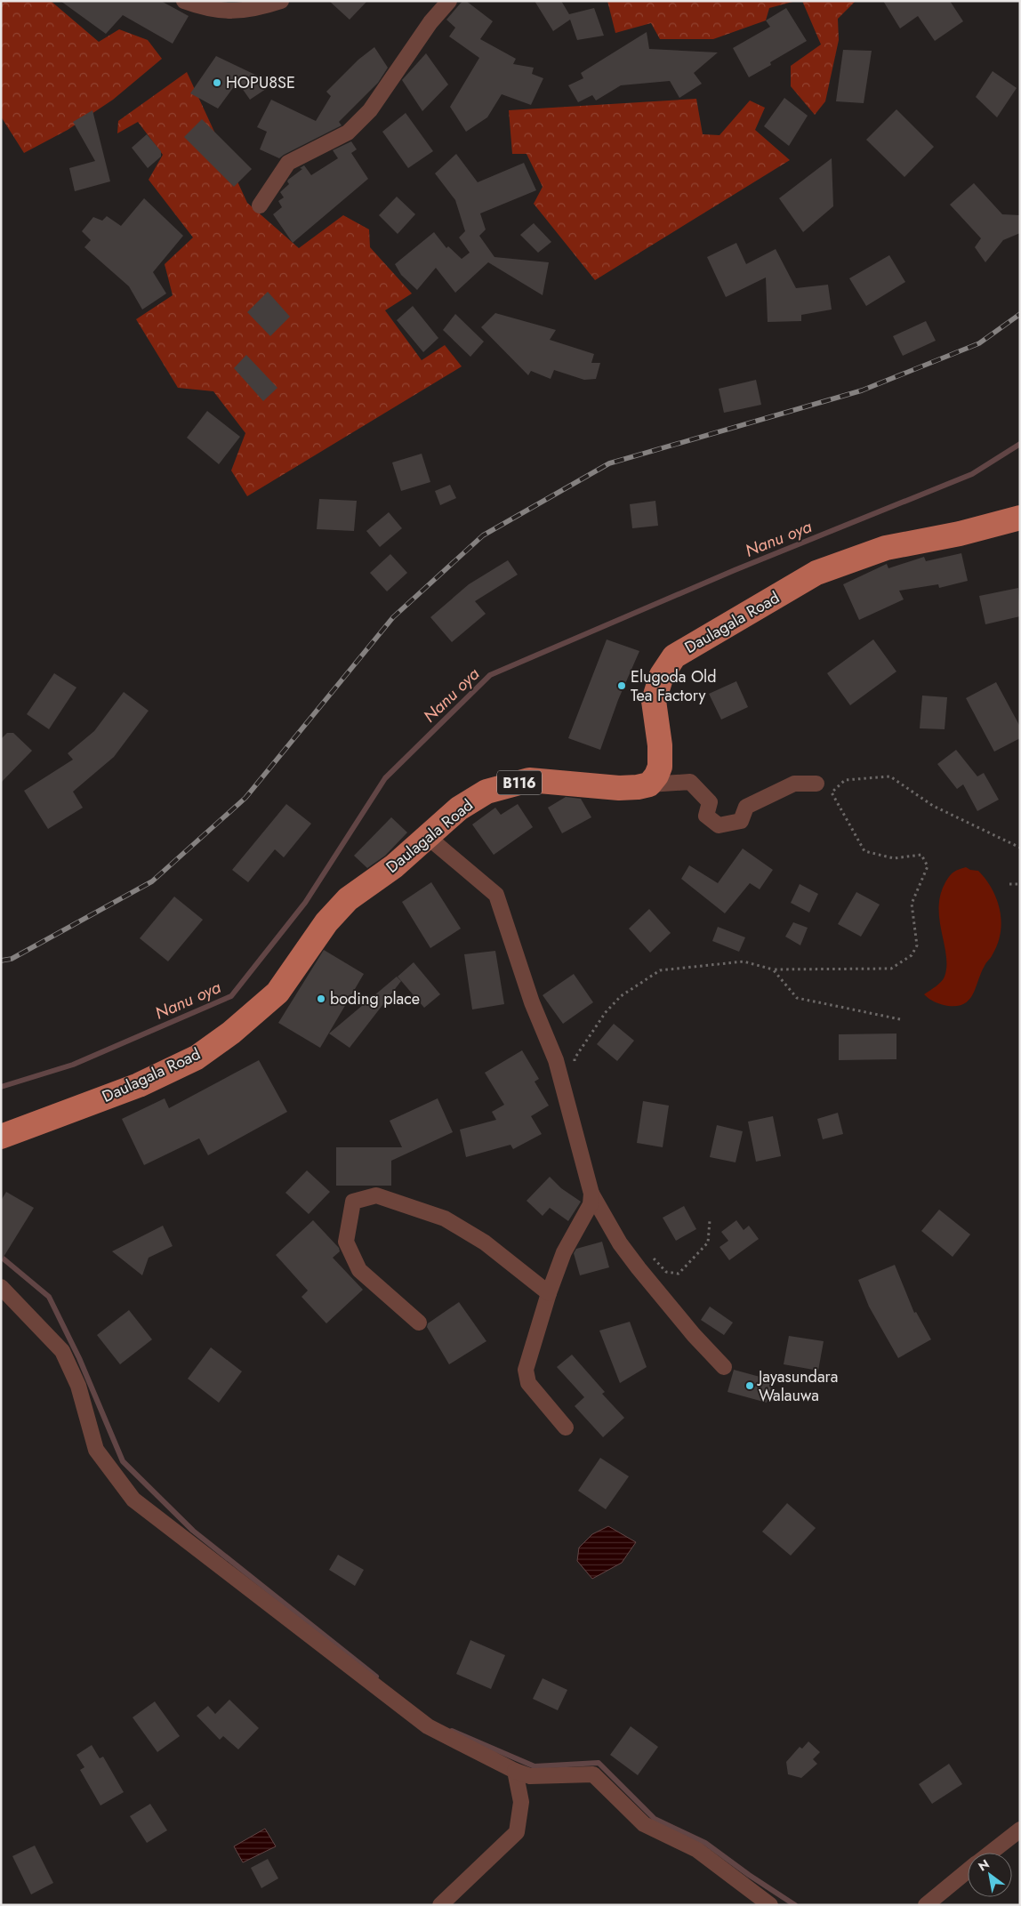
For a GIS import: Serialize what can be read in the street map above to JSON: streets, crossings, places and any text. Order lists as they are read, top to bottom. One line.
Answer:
{"streets":{"main road":["Daulagala Road","B116"]},"water":["Nanu oya"],"places":["HOPU8SE","Elugoda Old Tea Factory","boding place","Jayasundara Walauwa"],"north":"top left"}
